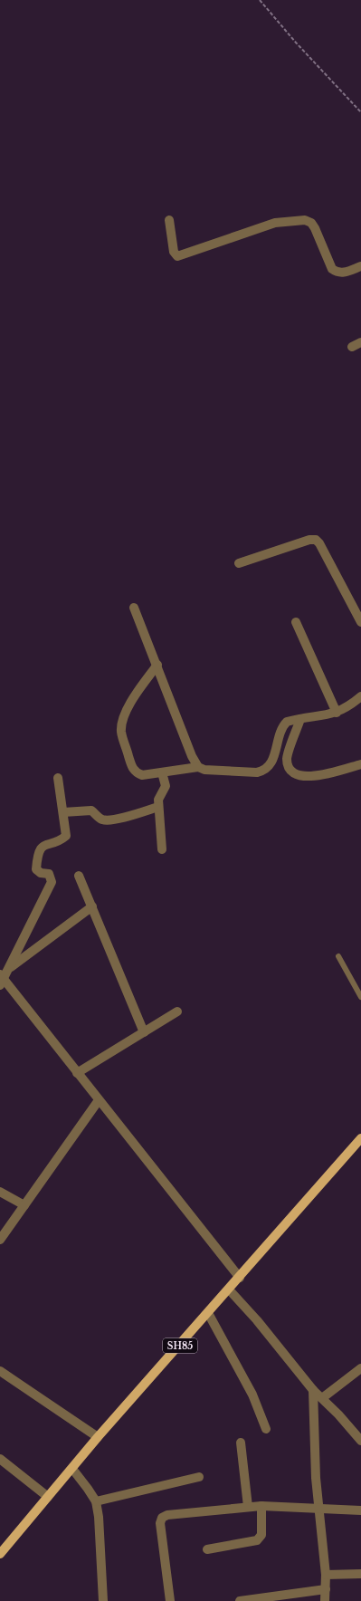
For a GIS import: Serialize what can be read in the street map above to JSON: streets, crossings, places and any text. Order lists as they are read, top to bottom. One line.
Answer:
{"streets":{"main road":["SH85"]}}
